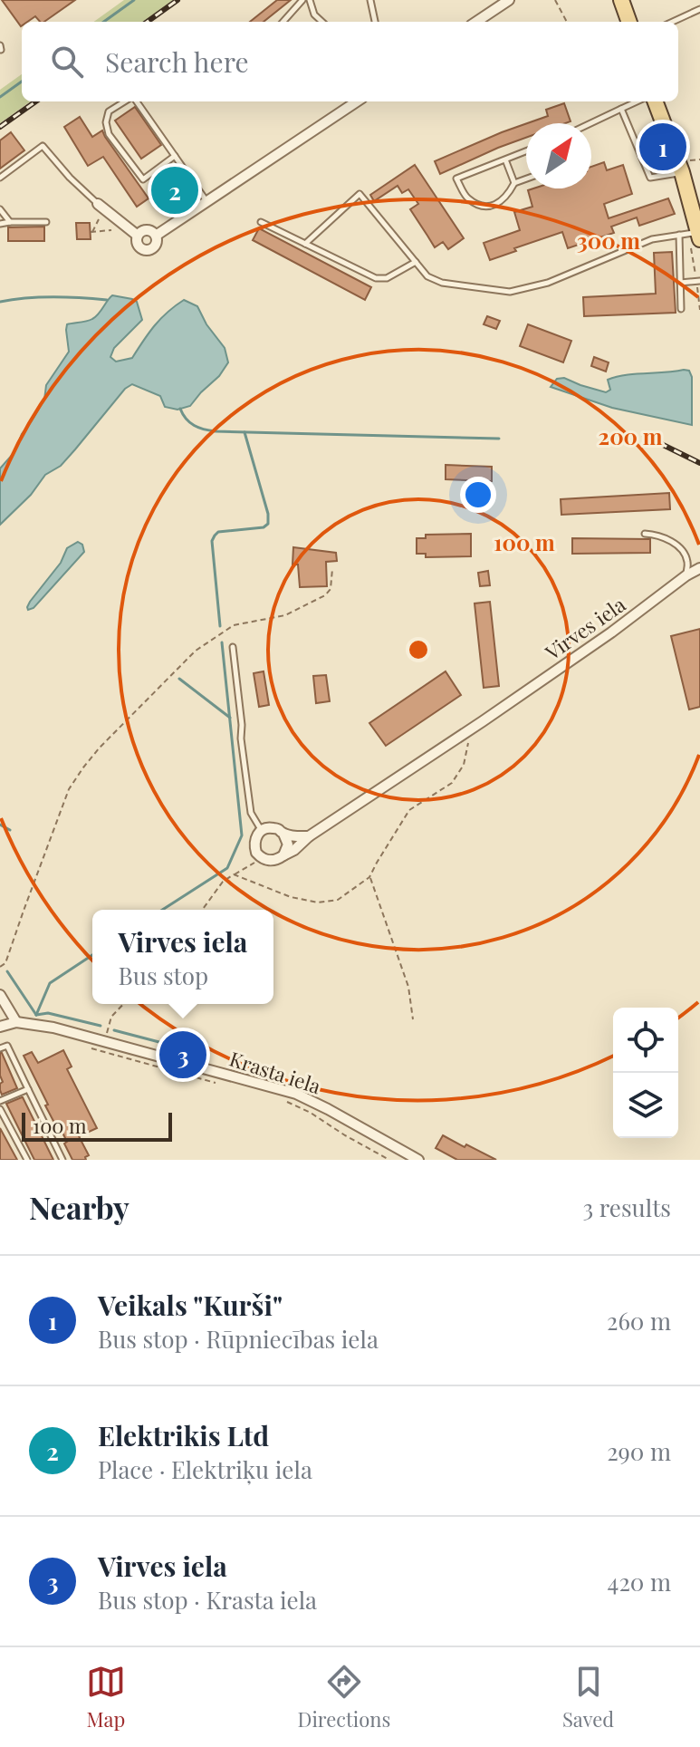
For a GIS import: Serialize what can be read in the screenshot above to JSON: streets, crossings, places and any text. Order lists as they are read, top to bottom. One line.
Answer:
{"streets":{"street":["Virves iela","Krasta iela"]},"scale_bar":"100 m","north":"top right","page":{"search":"Search here","pins":["1","2","3"],"popup":["Virves iela","Bus stop"],"scale":"100 m","heading":["Nearby","3 results"],"list":[{"mark":"1","name":"Veikals \"Kurši\"","note":"Bus stop · Rūpniecības iela","value":"260 m"},{"mark":"2","name":"Elektrikis Ltd","note":"Place · Elektriķu iela","value":"290 m"},{"mark":"3","name":"Virves iela","note":"Bus stop · Krasta iela","value":"420 m"}],"nav":["Map","Directions","Saved"]},"rings":["300 m","200 m","100 m"]}
